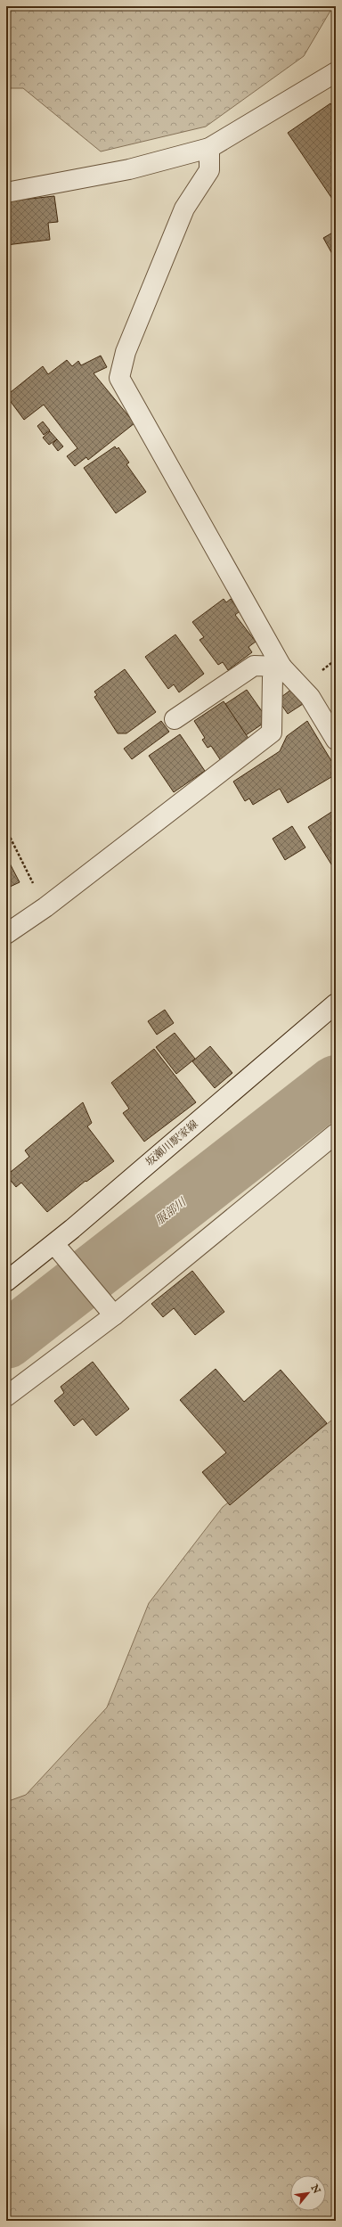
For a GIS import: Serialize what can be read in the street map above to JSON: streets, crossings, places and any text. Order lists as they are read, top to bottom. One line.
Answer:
{"streets":{"street":["坂瀬川駅家線"]},"water":["服部川"],"north":"top right"}
